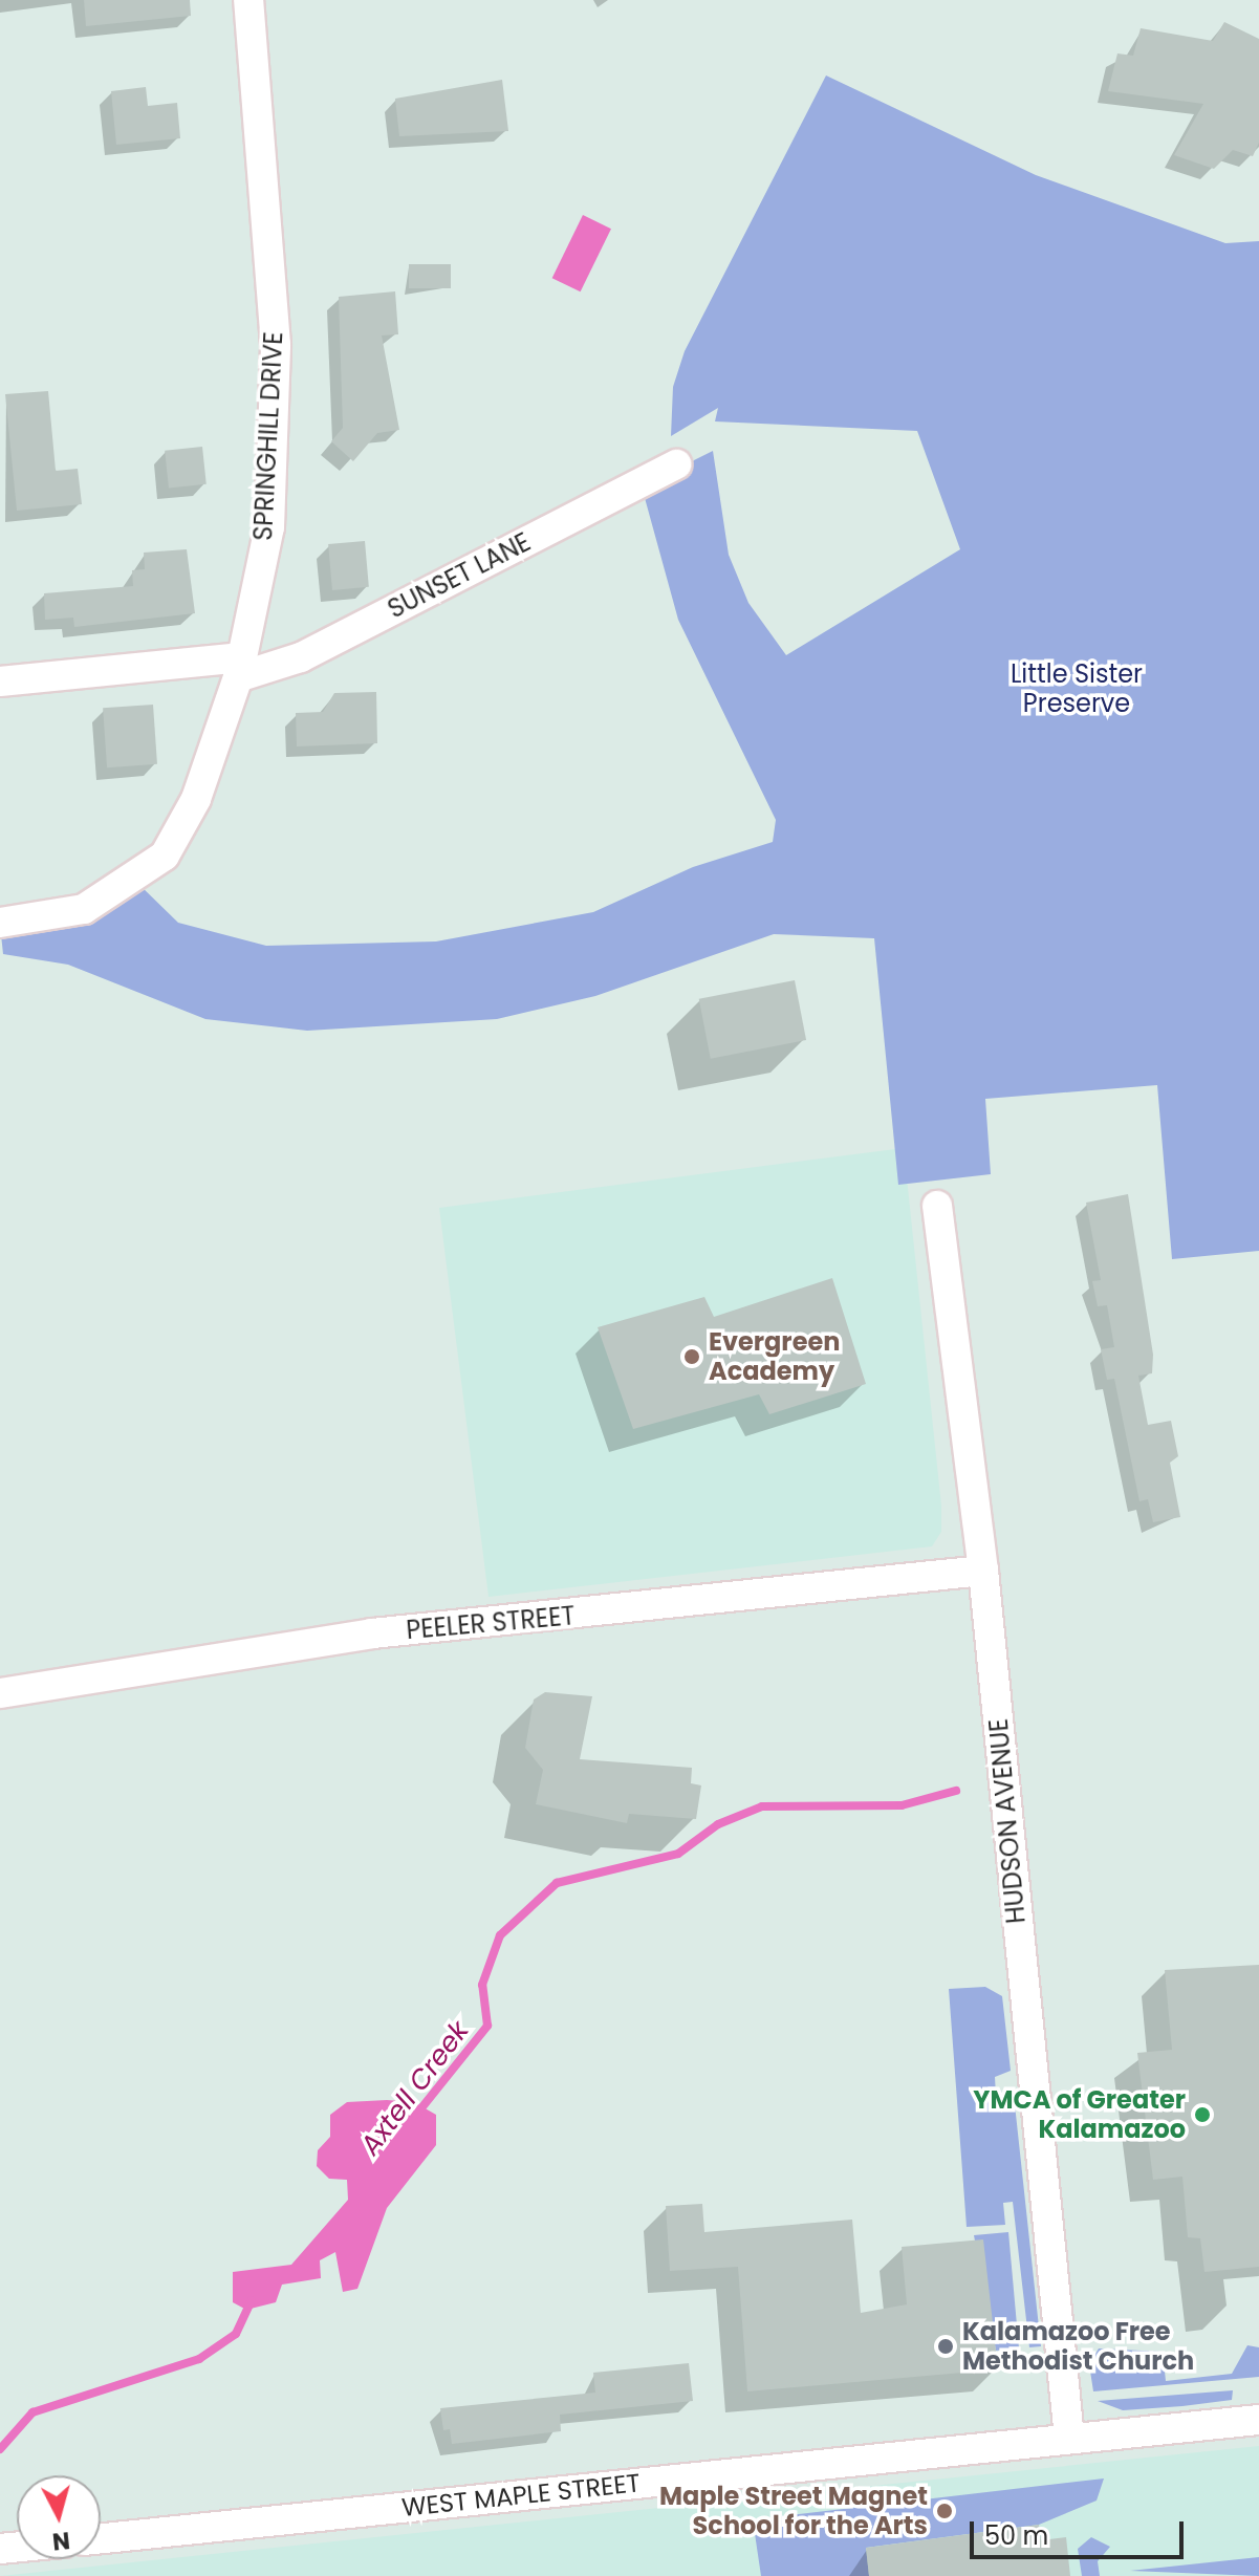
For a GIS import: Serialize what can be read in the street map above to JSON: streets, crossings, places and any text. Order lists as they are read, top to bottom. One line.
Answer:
{"streets":{"street":["SPRINGHILL DRIVE","SUNSET LANE","PEELER STREET","HUDSON AVENUE","WEST MAPLE STREET"]},"crossings":[["SPRINGHILL DRIVE","SUNSET LANE"],["PEELER STREET","HUDSON AVENUE"],["HUDSON AVENUE","WEST MAPLE STREET"]],"water":["Axtell Creek"],"parks":["Little Sister Preserve"],"places":["Evergreen Academy","YMCA of Greater Kalamazoo","Kalamazoo Free Methodist Church","Maple Street Magnet School for the Arts"],"scale_bar":"50 m","north":"bottom"}
